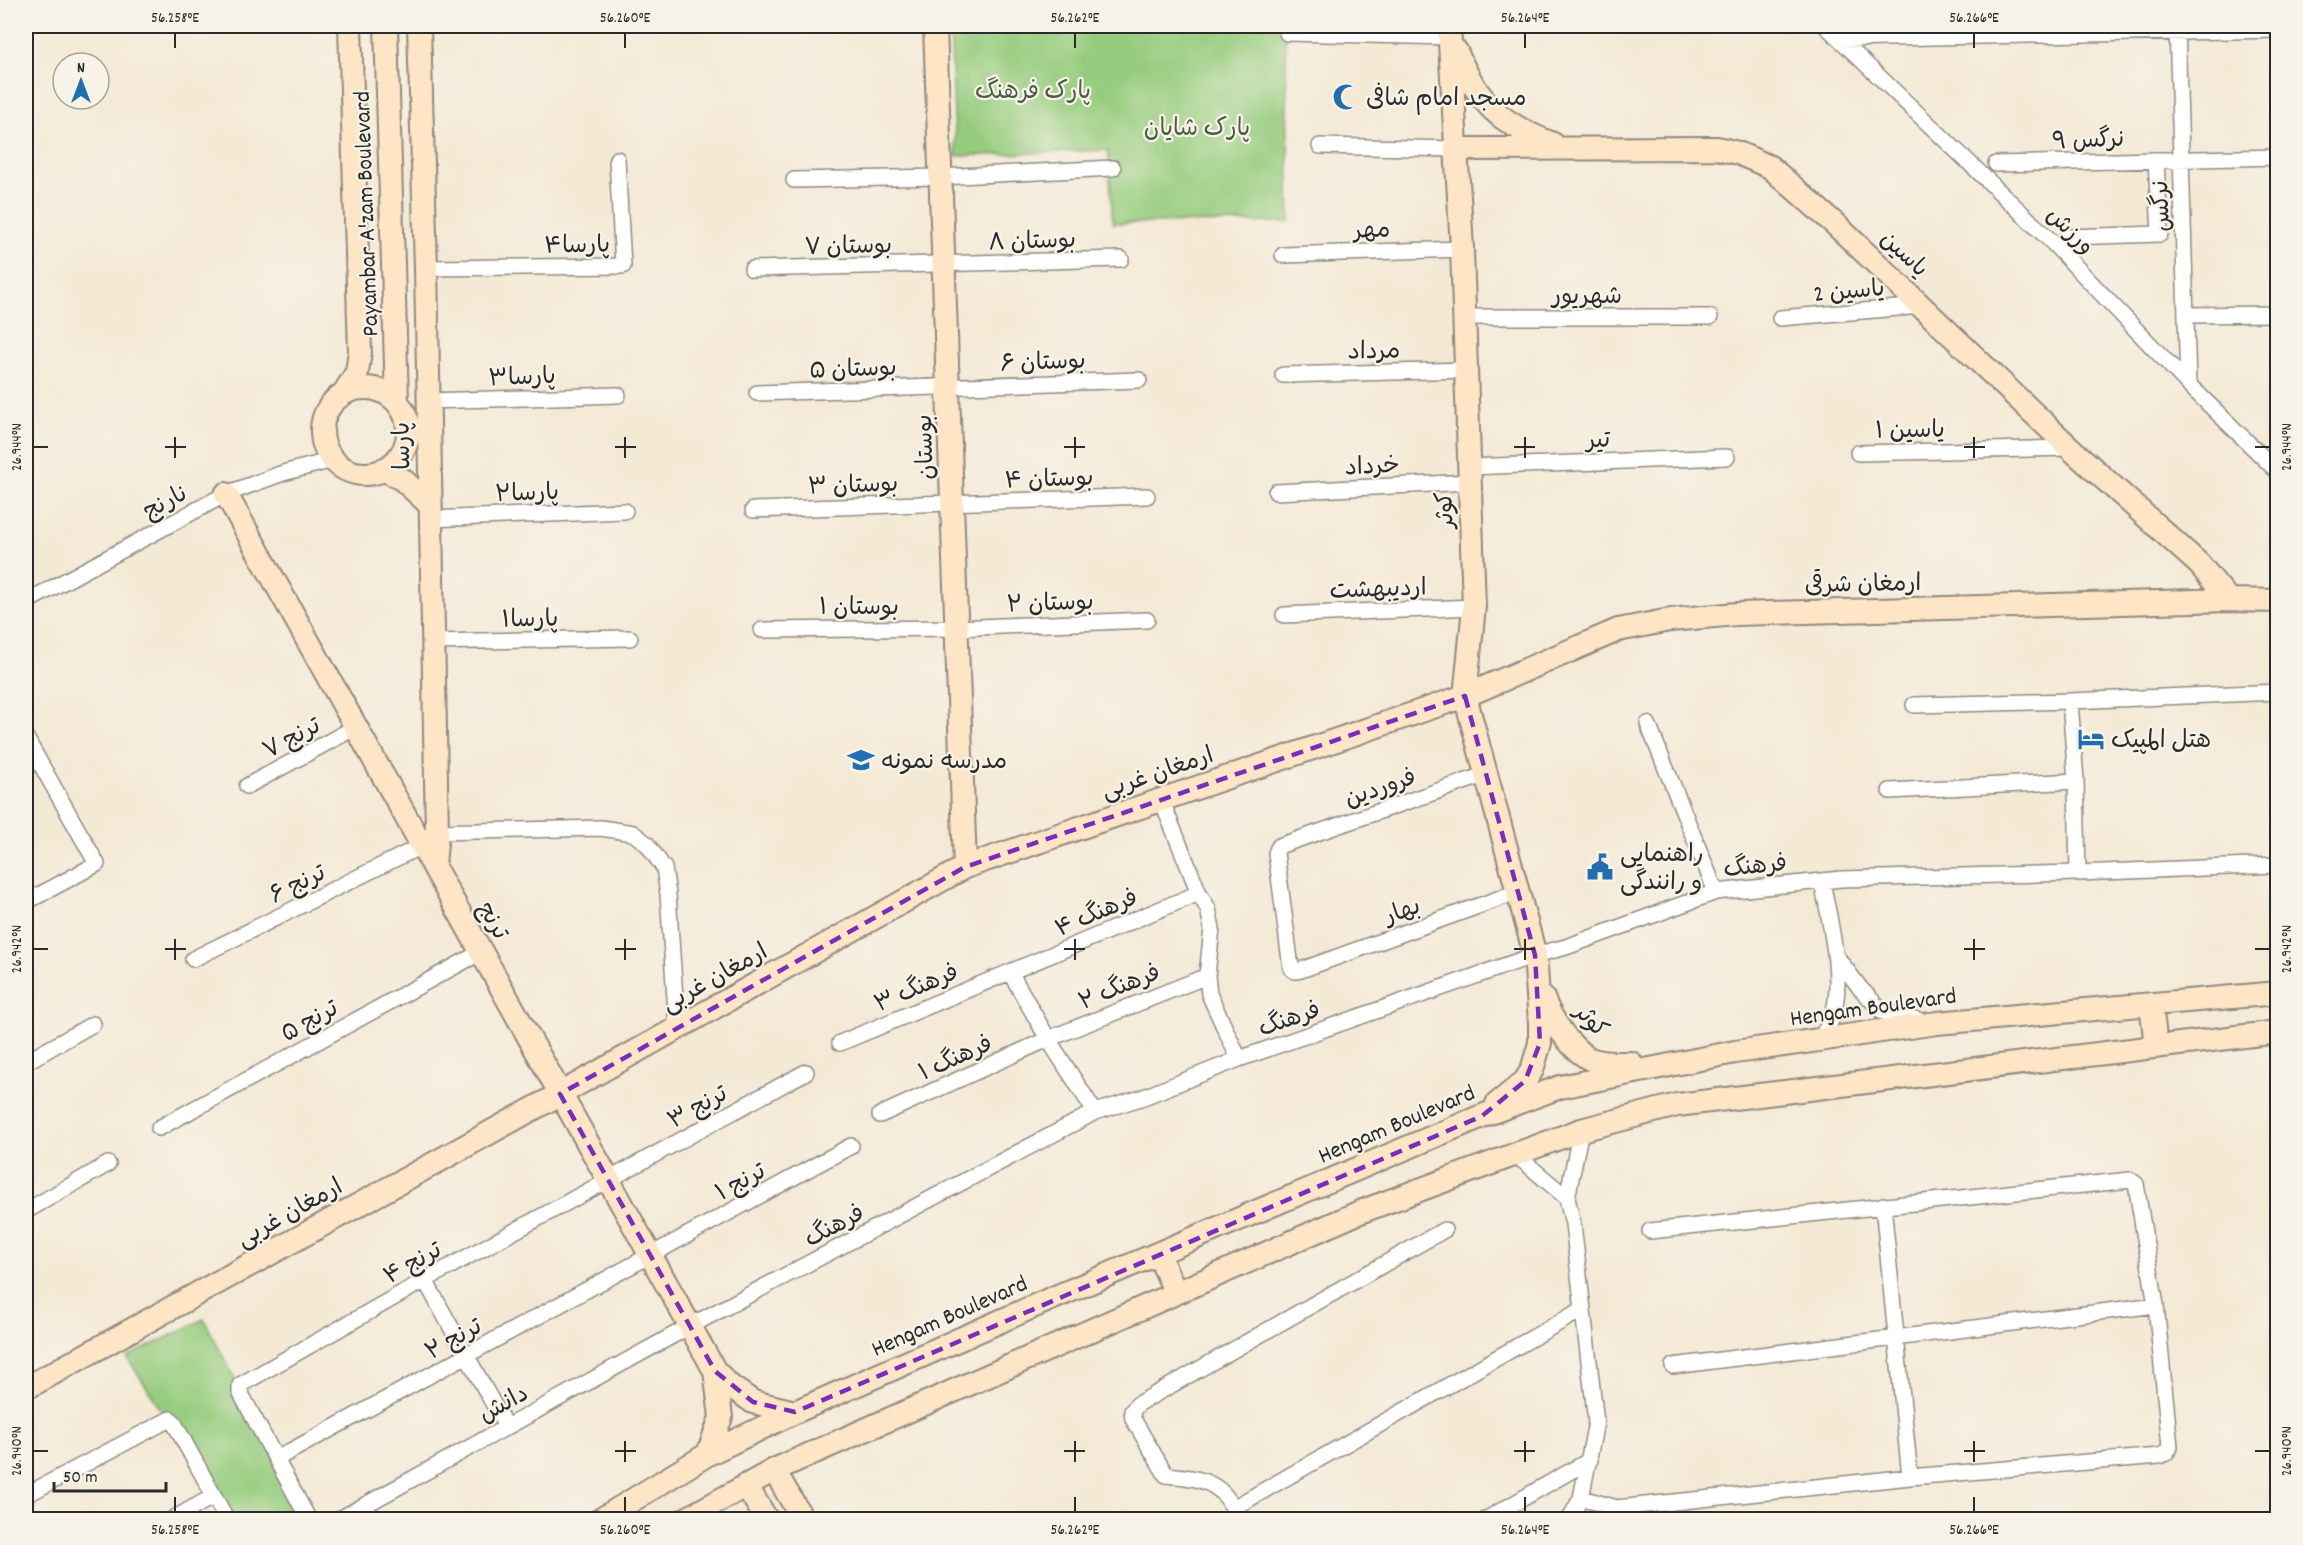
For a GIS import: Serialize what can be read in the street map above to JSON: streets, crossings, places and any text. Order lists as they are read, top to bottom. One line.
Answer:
{"streets":{"street":["نرگس ۹","نرگس","Payambar A'zam Boulevard","مهر","ورزش","بوستان ۸","پارسا۴","بوستان ۷","یاسین","یاسین 2","شهریور","مرداد","بوستان ۶","بوستان ۵","پارسا۳","یاسین ۱","تیر","پارسا","بوستان","خرداد","بوستان ۴","بوستان ۳","پارسا۲","نارنج","کوثر","ارمغان شرقی","اردیبهشت","بوستان ۲","بوستان ۱","پارسا۱","ترنج ۷","ارمغان غربی","فروردین","فرهنگ","ترنج ۶","بهار","فرهنگ ۴","ترنج","فرهنگ ۲","فرهنگ ۳","Hengam Boulevard","ترنج ۵","فرهنگ ۱","ترنج ۳","ترنج ۱","ترنج ۴","ترنج ۲","دانش"]},"crossings":[["نرگس ۹","نرگس"],["نرگس","ورزش"],["Payambar A'zam Boulevard","نارنج"],["مهر","کوثر"],["بوستان ۸","بوستان ۷"],["بوستان ۸","بوستان"],["پارسا۴","پارسا"],["بوستان ۷","بوستان"],["یاسین","یاسین 2"],["یاسین","یاسین ۱"],["یاسین","کوثر"],["یاسین","ارمغان شرقی"],["شهریور","کوثر"],["مرداد","کوثر"],["بوستان ۶","بوستان ۵"],["بوستان ۶","بوستان"],["بوستان ۵","بوستان"],["پارسا۳","پارسا"],["تیر","خرداد"],["تیر","کوثر"],["پارسا","پارسا۲"],["پارسا","پارسا۱"],["پارسا","ترنج ۶"],["پارسا","ترنج"],["بوستان","بوستان ۴"],["بوستان","بوستان ۳"],["بوستان","بوستان ۲"],["بوستان","بوستان ۱"],["بوستان","ارمغان غربی"],["خرداد","کوثر"],["بوستان ۴","بوستان ۳"],["نارنج","ترنج"],["کوثر","ارمغان شرقی"],["کوثر","اردیبهشت"],["کوثر","ارمغان غربی"],["کوثر","فروردین"],["کوثر","فرهنگ"],["کوثر","بهار"],["کوثر","Hengam Boulevard"],["ارمغان شرقی","ارمغان غربی"],["بوستان ۲","بوستان ۱"],["ترنج ۷","ترنج"],["ارمغان غربی","ترنج"],["فروردین","بهار"],["فرهنگ","ترنج"],["فرهنگ","دانش"],["ترنج ۶","ترنج"],["فرهنگ ۴","فرهنگ ۳"],["ترنج","ترنج ۵"],["ترنج","ترنج ۳"],["ترنج","ترنج ۱"],["ترنج","ترنج ۴"],["ترنج","ترنج ۲"],["ترنج","دانش"],["فرهنگ ۲","فرهنگ ۱"],["ترنج ۳","ترنج ۴"],["ترنج ۱","ترنج ۲"],["ترنج ۴","ترنج ۲"]],"parks":["پارک فرهنگ","پارک شایان"],"places":{"mosque":["مسجد امام شافی"],"hotel":["هتل المپیک"],"school or university":["مدرسه نمونه"],"public building":["راهنمایی و رانندگی"]},"scale_bar":"50 m","north":"top","coordinates":["56.258°E","56.260°E","56.262°E","56.264°E","56.266°E","26.944°N","26.942°N","26.940°N"]}
